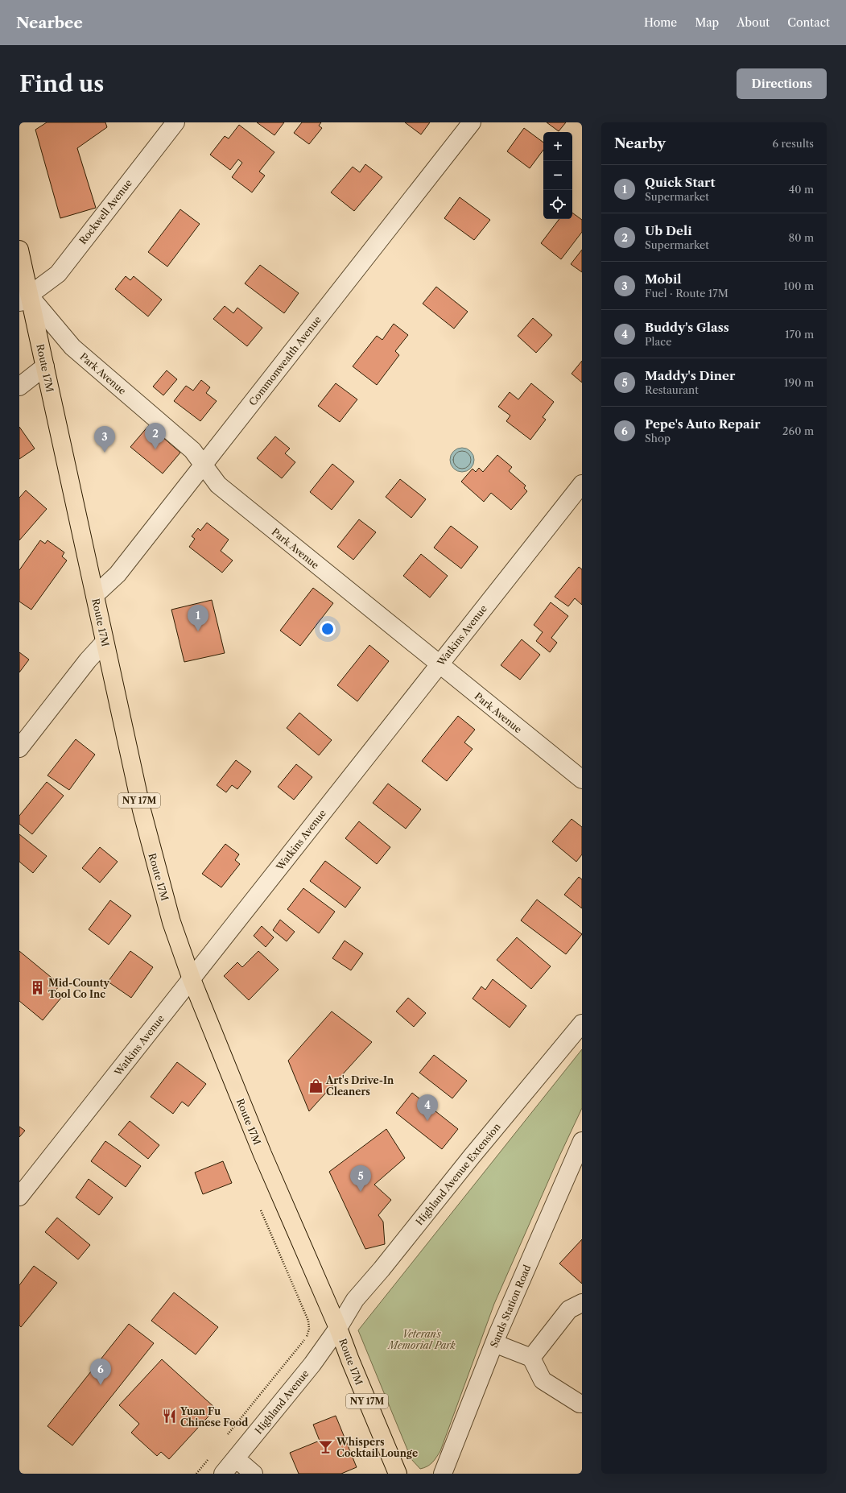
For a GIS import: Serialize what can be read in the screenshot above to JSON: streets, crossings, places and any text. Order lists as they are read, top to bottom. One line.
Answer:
{"streets":{"main road":["Route 17M","NY 17M"],"street":["Rockwell Avenue","Commonwealth Avenue","Park Avenue","Watkins Avenue","Highland Avenue Extension","Sands Station Road","Highland Avenue"]},"crossings":[["Rockwell Avenue","Route 17M"],["Rockwell Avenue","Park Avenue"],["Commonwealth Avenue","Route 17M"],["Commonwealth Avenue","Park Avenue"],["Route 17M","Park Avenue"],["Route 17M","Watkins Avenue"],["Route 17M","Highland Avenue Extension"],["Route 17M","Highland Avenue"],["Park Avenue","Watkins Avenue"],["Highland Avenue Extension","Highland Avenue"]],"parks":["Veteran's Memorial Park"],"places":{"building":["Mid-County Tool Co Inc"],"shop":["Art's Drive-In Cleaners"],"restaurant":["Yuan Fu Chinese Food"],"bar":["Whispers Cocktail Lounge"]},"page":{"header":"Nearbee","nav":["Home","Map","About","Contact"],"buttons":"Directions","title":"Find us","heading":["Nearby","6 results"],"map_buttons":["+","−"],"list":[{"mark":"1","name":"Quick Start","note":"Supermarket","value":"40 m"},{"mark":"2","name":"Ub Deli","note":"Supermarket","value":"80 m"},{"mark":"3","name":"Mobil","note":"Fuel · Route 17M","value":"100 m"},{"mark":"4","name":"Buddy's Glass","note":"Place","value":"170 m"},{"mark":"5","name":"Maddy's Diner","note":"Restaurant","value":"190 m"},{"mark":"6","name":"Pepe's Auto Repair","note":"Shop","value":"260 m"}],"pins":["2","3","1","4","5","6"]}}
